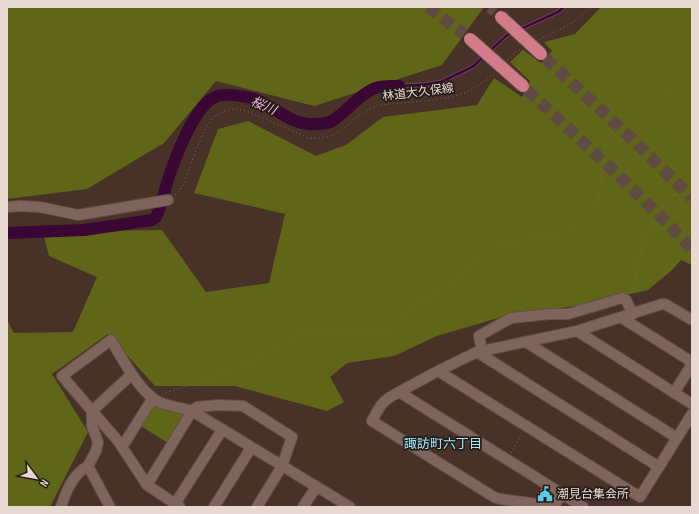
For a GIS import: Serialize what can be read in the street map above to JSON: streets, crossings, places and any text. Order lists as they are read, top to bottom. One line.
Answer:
{"streets":{"path":["林道大久保線"]},"districts":["諏訪町六丁目"],"water":["桜川"],"places":{"public building":["潮見台集会所"]},"north":"bottom right"}
